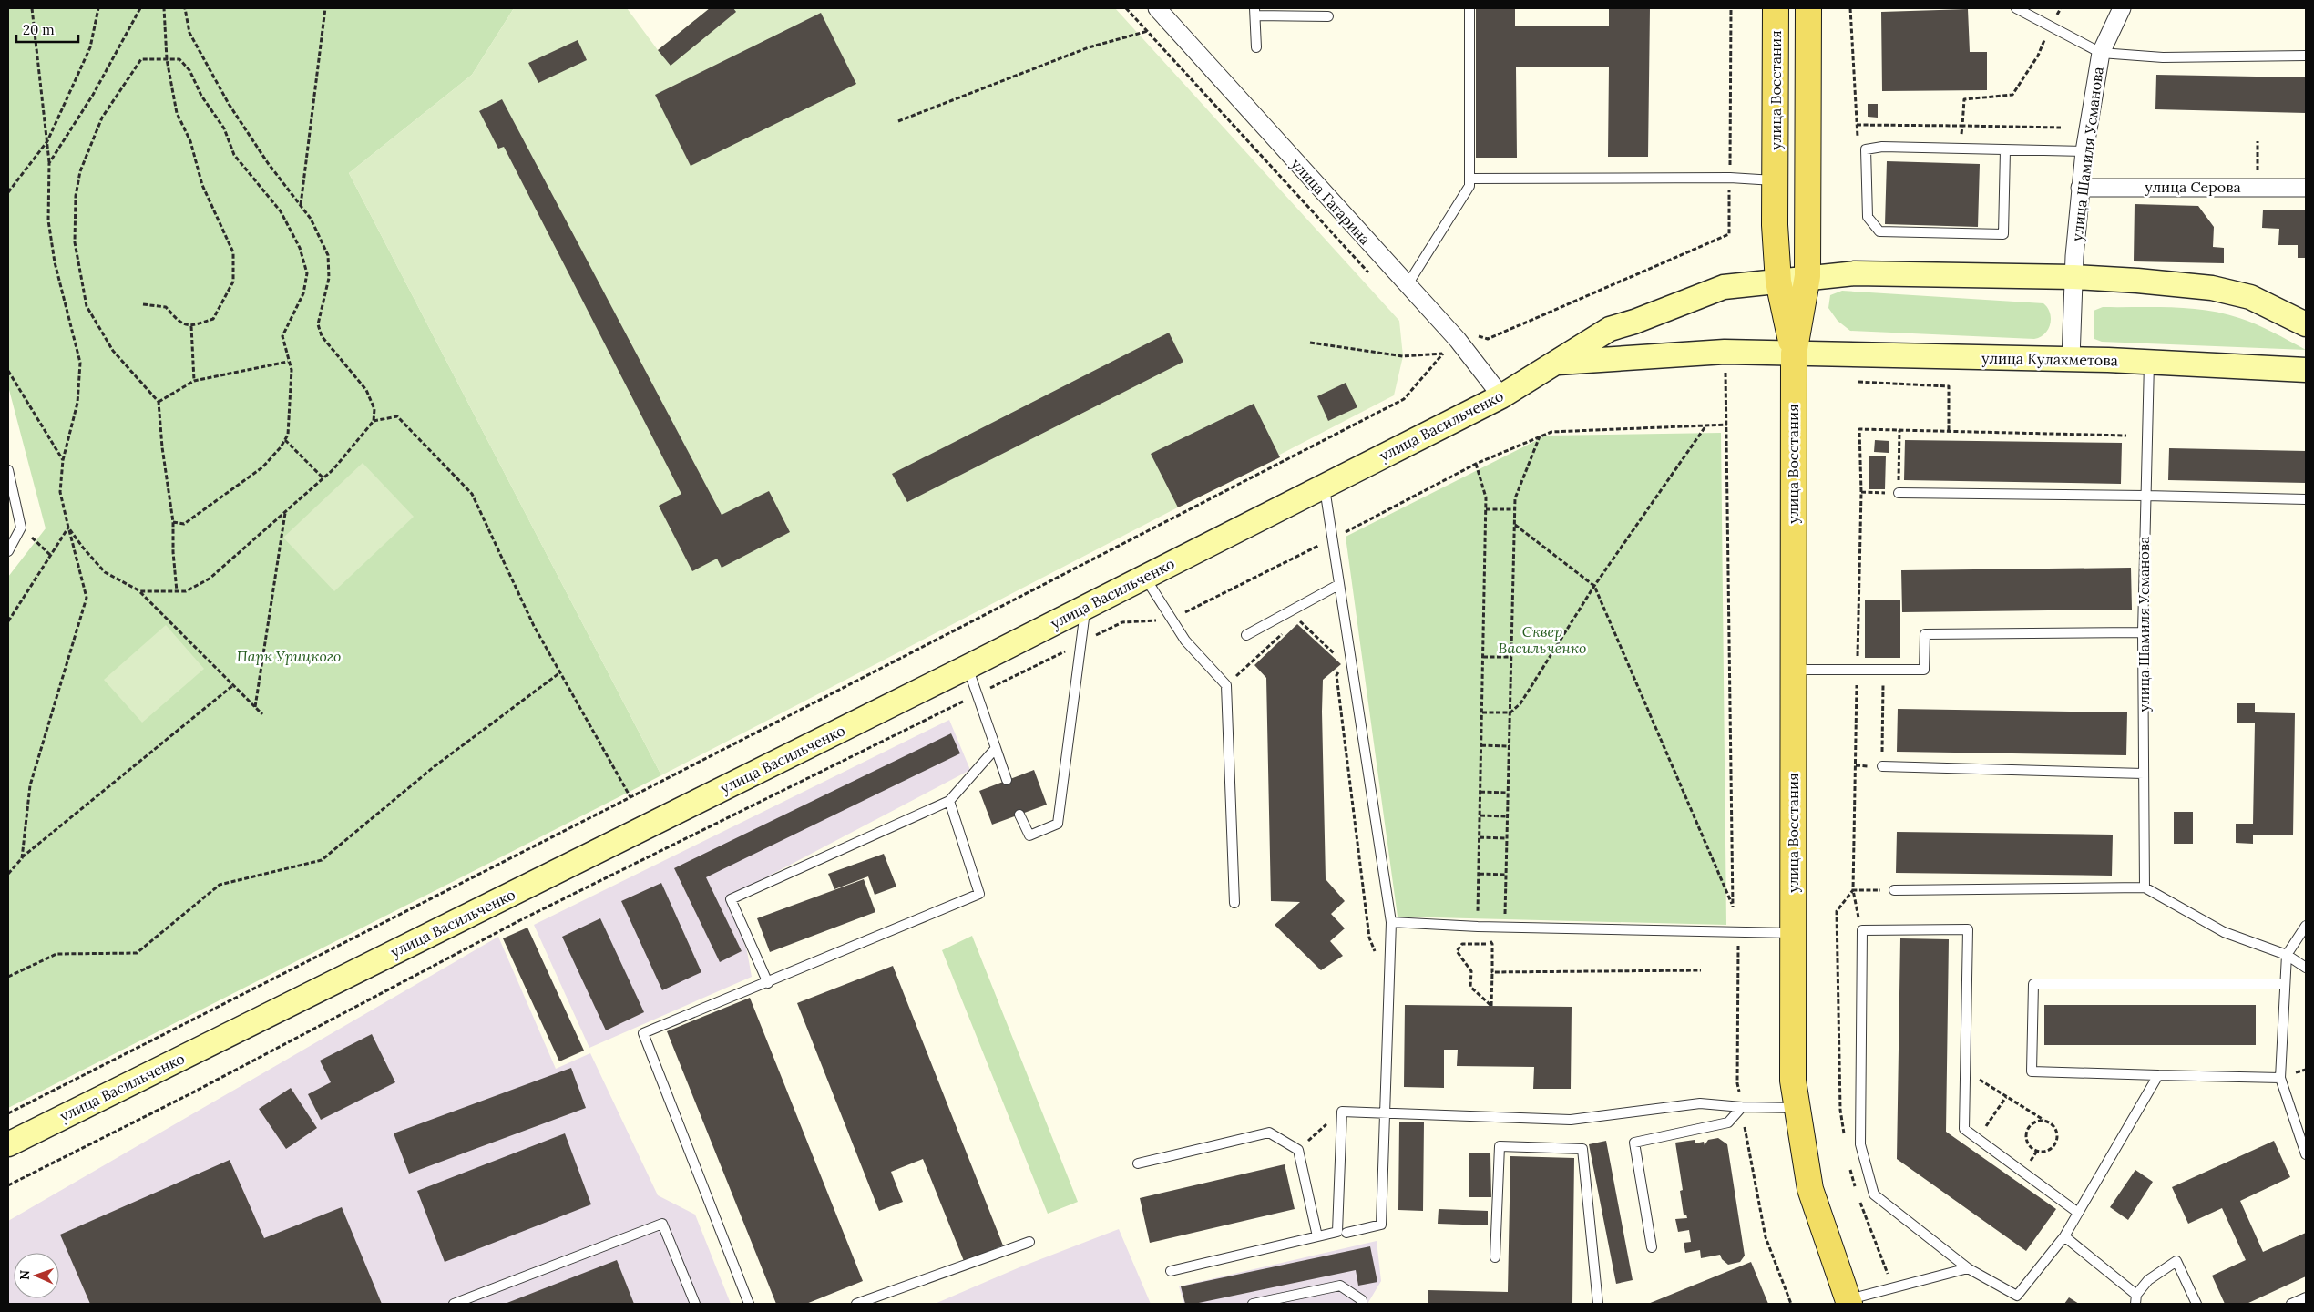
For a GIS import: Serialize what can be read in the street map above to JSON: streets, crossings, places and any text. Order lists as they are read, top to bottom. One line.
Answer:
{"streets":{"main road":["улица Восстания","улица Кулахметова","улица Васильченко"],"street":["улица Шамиля Усманова","улица Серова","улица Гагарина"]},"crossings":[["улица Восстания","улица Кулахметова"],["улица Восстания","улица Васильченко"],["улица Шамиля Усманова","улица Серова"],["улица Шамиля Усманова","улица Кулахметова"],["улица Гагарина","улица Васильченко"],["улица Кулахметова","улица Васильченко"]],"parks":["Сквер Васильченко","Парк Урицкого"],"scale_bar":"20 m","north":"left"}
